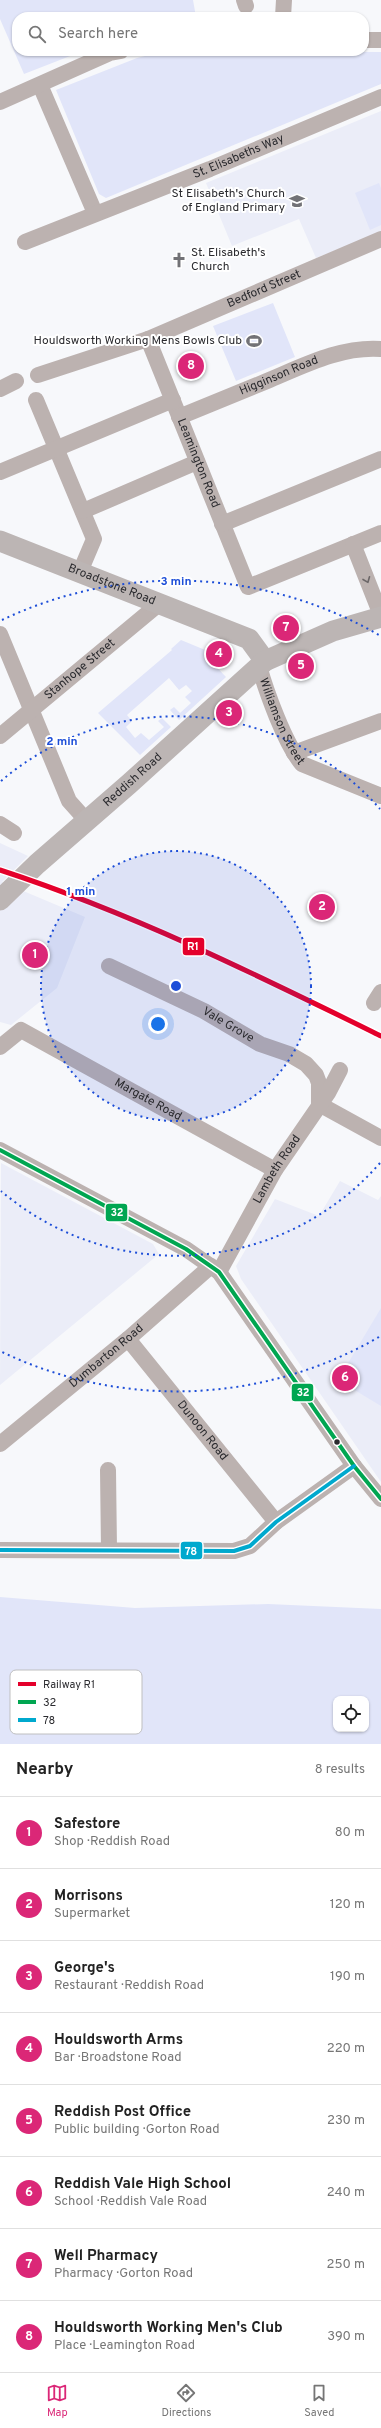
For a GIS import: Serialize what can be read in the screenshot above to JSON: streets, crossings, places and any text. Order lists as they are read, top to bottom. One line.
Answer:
{"streets":{"main road":["Broadstone Road","Reddish Road"],"street":["St. Elisabeths Way","Bedford Street","Higginson Road","Leamington Road","Stanhope Street","Williamson Street","Vale Grove","Margate Road","Lambeth Road","Dumbarton Road","Dunoon Road"]},"crossings":[["Bedford Street","Leamington Road"],["Higginson Road","Leamington Road"],["Broadstone Road","Stanhope Street"],["Broadstone Road","Williamson Street"],["Broadstone Road","Reddish Road"],["Williamson Street","Reddish Road"],["Vale Grove","Lambeth Road"],["Margate Road","Lambeth Road"],["Lambeth Road","Dumbarton Road"],["Dumbarton Road","Dunoon Road"]],"places":{"school or university":["St Elisabeth's Church of England Primary"],"church":["St. Elisabeth's Church"],"sports":["Houldsworth Working Mens Bowls Club"]},"lines":["rail line R1","transit line 32","transit line 78"],"legend":["Railway R1","32","78"],"page":{"search":"Search here","pins":["8","7","4","5","3","2","1","6"],"heading":["Nearby","8 results"],"list":[{"mark":"1","name":"Safestore","note":"Shop · Reddish Road","value":"80 m"},{"mark":"2","name":"Morrisons","note":"Supermarket","value":"120 m"},{"mark":"3","name":"George's","note":"Restaurant · Reddish Road","value":"190 m"},{"mark":"4","name":"Houldsworth Arms","note":"Bar · Broadstone Road","value":"220 m"},{"mark":"5","name":"Reddish Post Office","note":"Public building · Gorton Road","value":"230 m"},{"mark":"6","name":"Reddish Vale High School","note":"School · Reddish Vale Road","value":"240 m"},{"mark":"7","name":"Well Pharmacy","note":"Pharmacy · Gorton Road","value":"250 m"},{"mark":"8","name":"Houldsworth Working Men's Club","note":"Place · Leamington Road","value":"390 m"}],"nav":["Map","Directions","Saved"]},"rings":["3 min","2 min","1 min"]}
